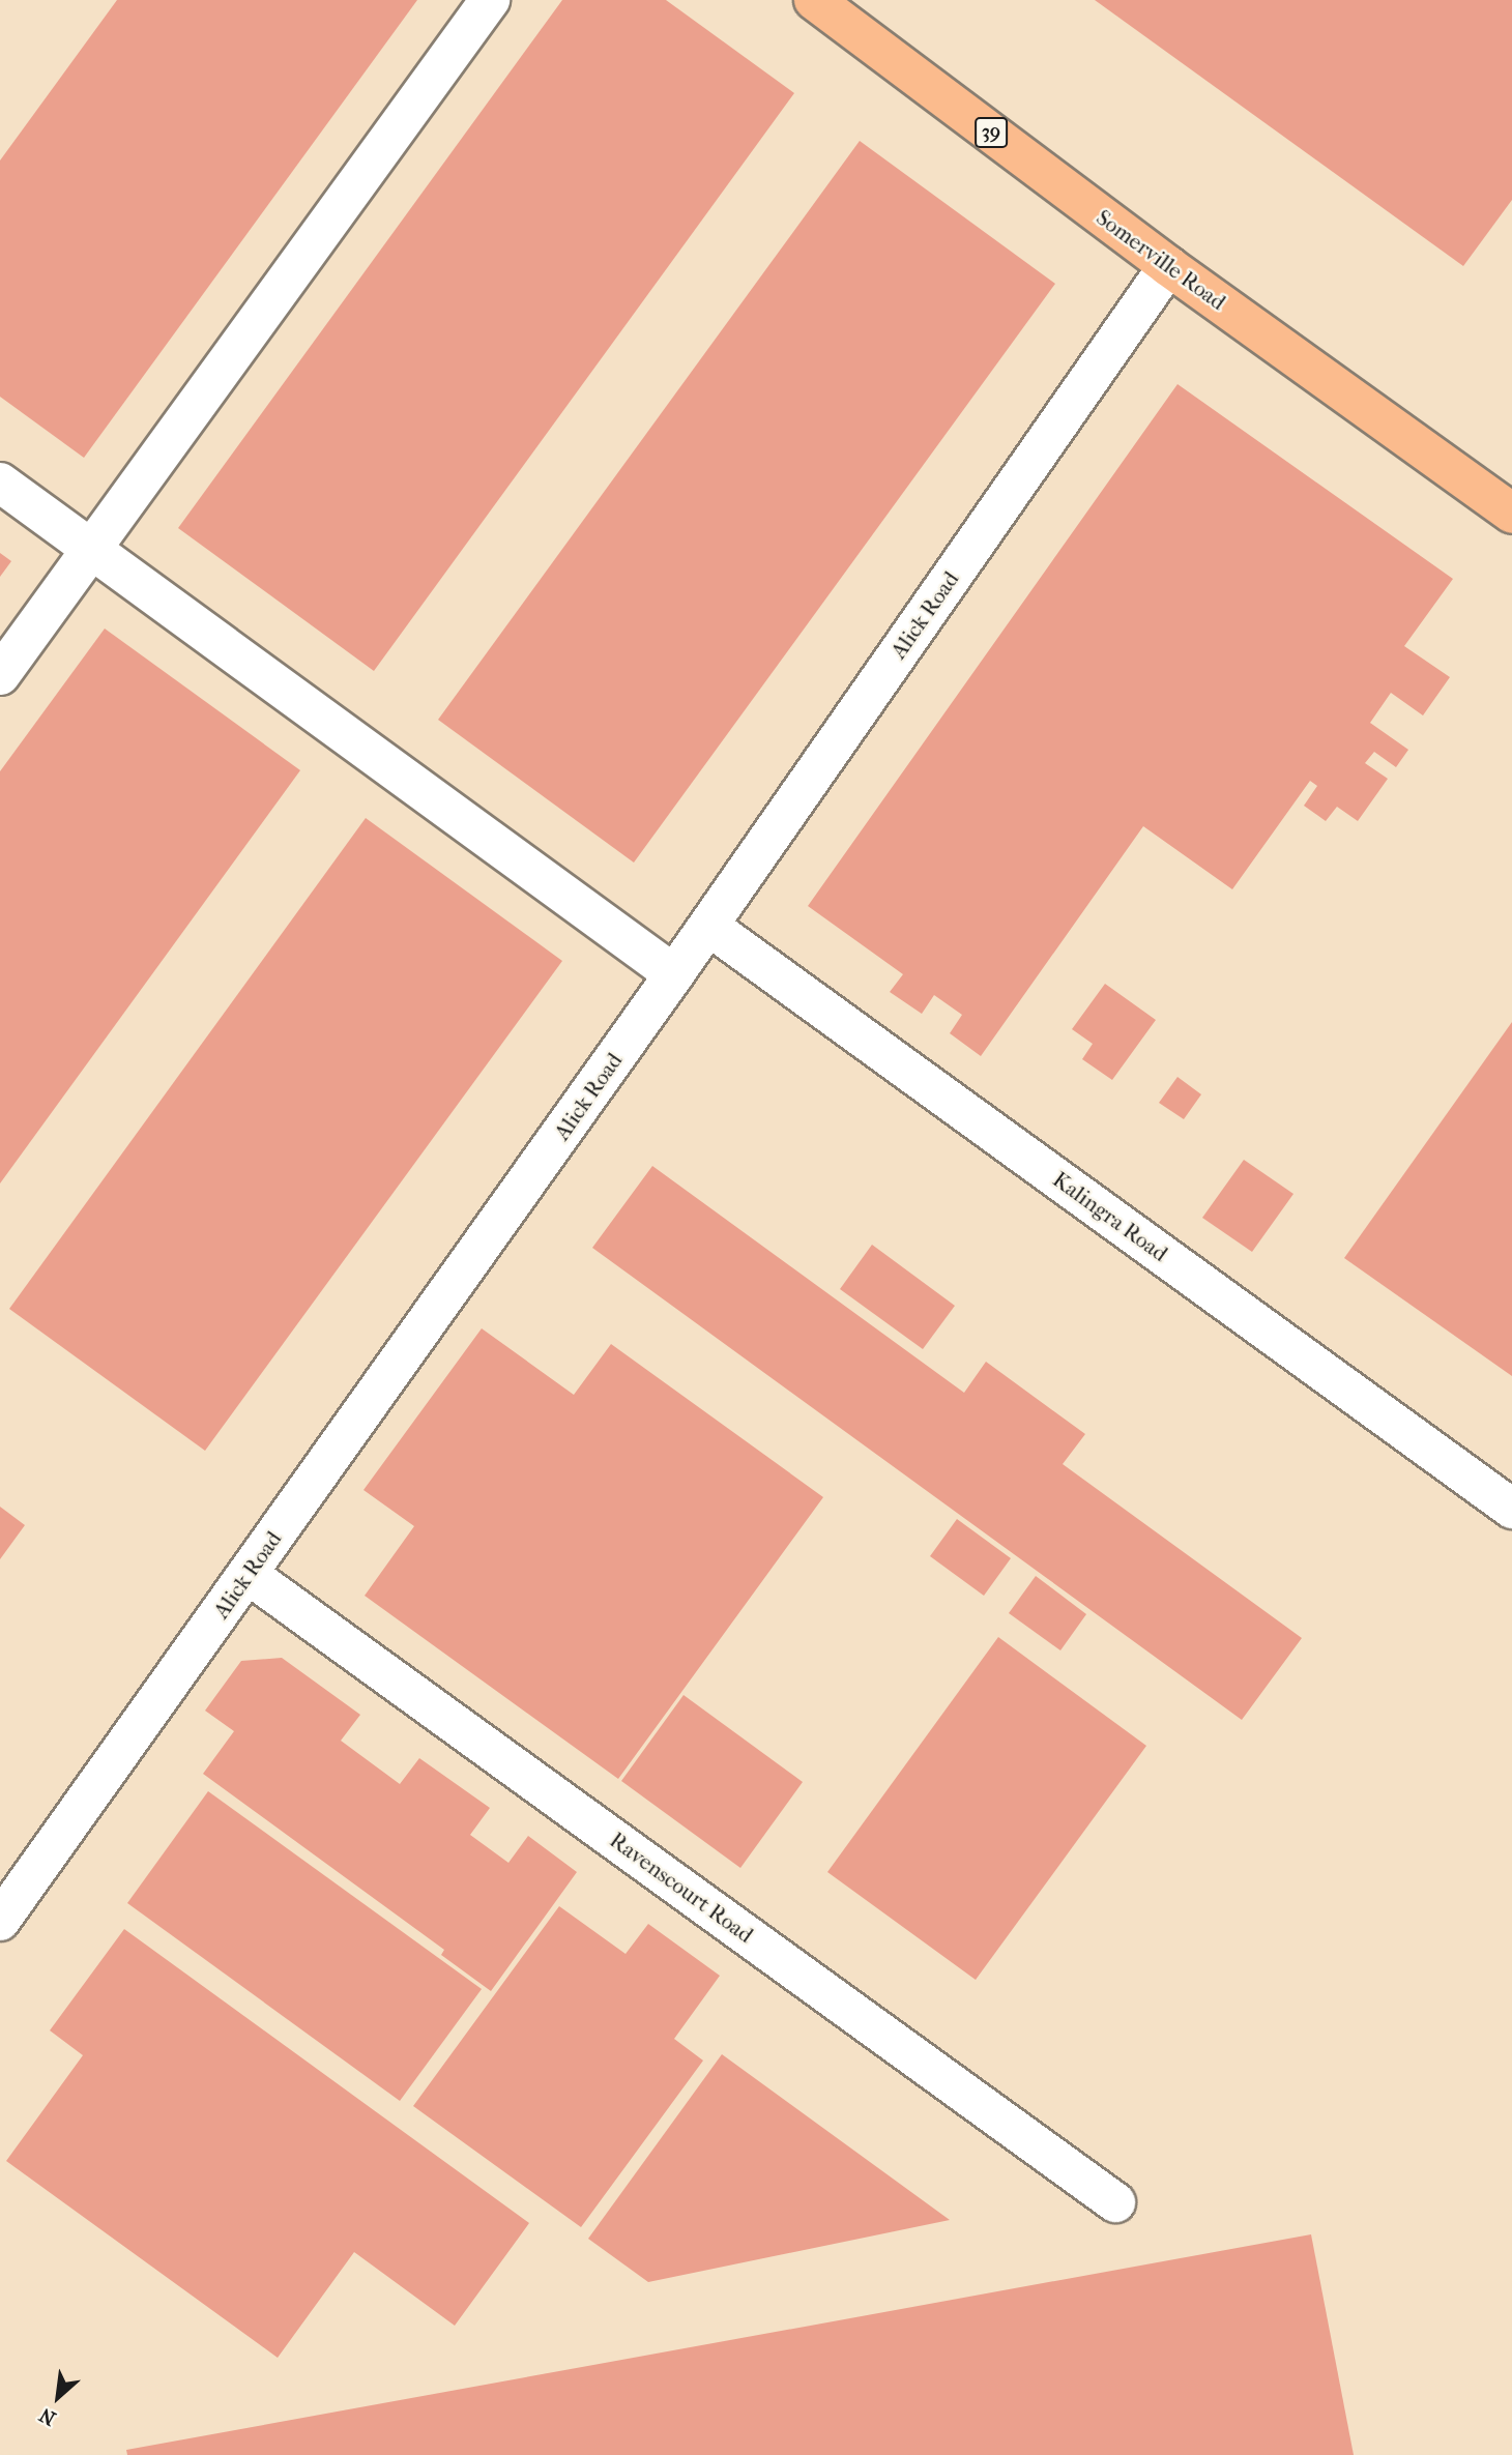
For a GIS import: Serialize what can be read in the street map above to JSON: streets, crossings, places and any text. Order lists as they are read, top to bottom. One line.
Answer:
{"streets":{"main road":["39","Somerville Road"],"street":["Alick Road","Kalingra Road","Ravenscourt Road"]},"crossings":[["Somerville Road","Alick Road"],["Alick Road","Kalingra Road"],["Alick Road","Ravenscourt Road"]],"north":"bottom left"}
